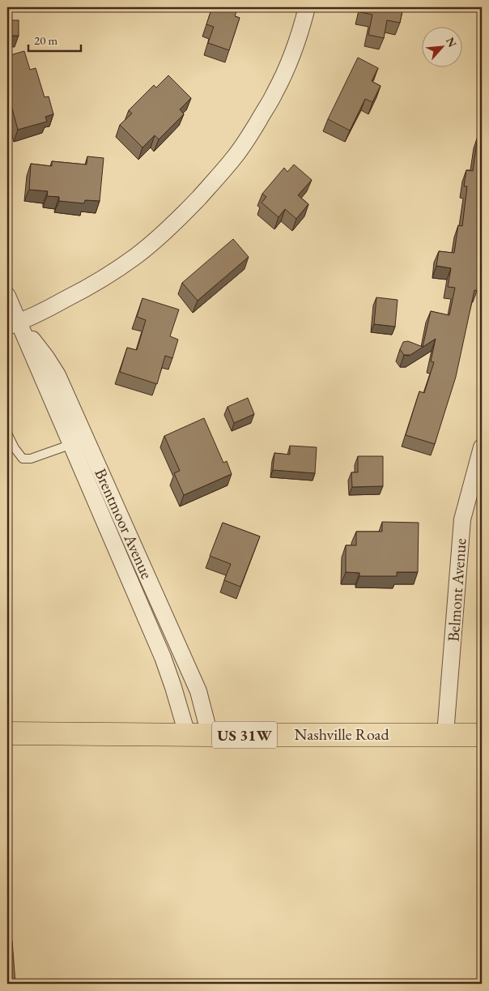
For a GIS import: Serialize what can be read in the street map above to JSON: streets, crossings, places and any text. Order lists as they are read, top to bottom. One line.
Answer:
{"streets":{"main road":["Nashville Road","US 31W"],"street":["Brentmoor Avenue","Belmont Avenue"]},"crossings":[["Brentmoor Avenue","Nashville Road"],["Belmont Avenue","Nashville Road"]],"scale_bar":"20 m","north":"top right"}
